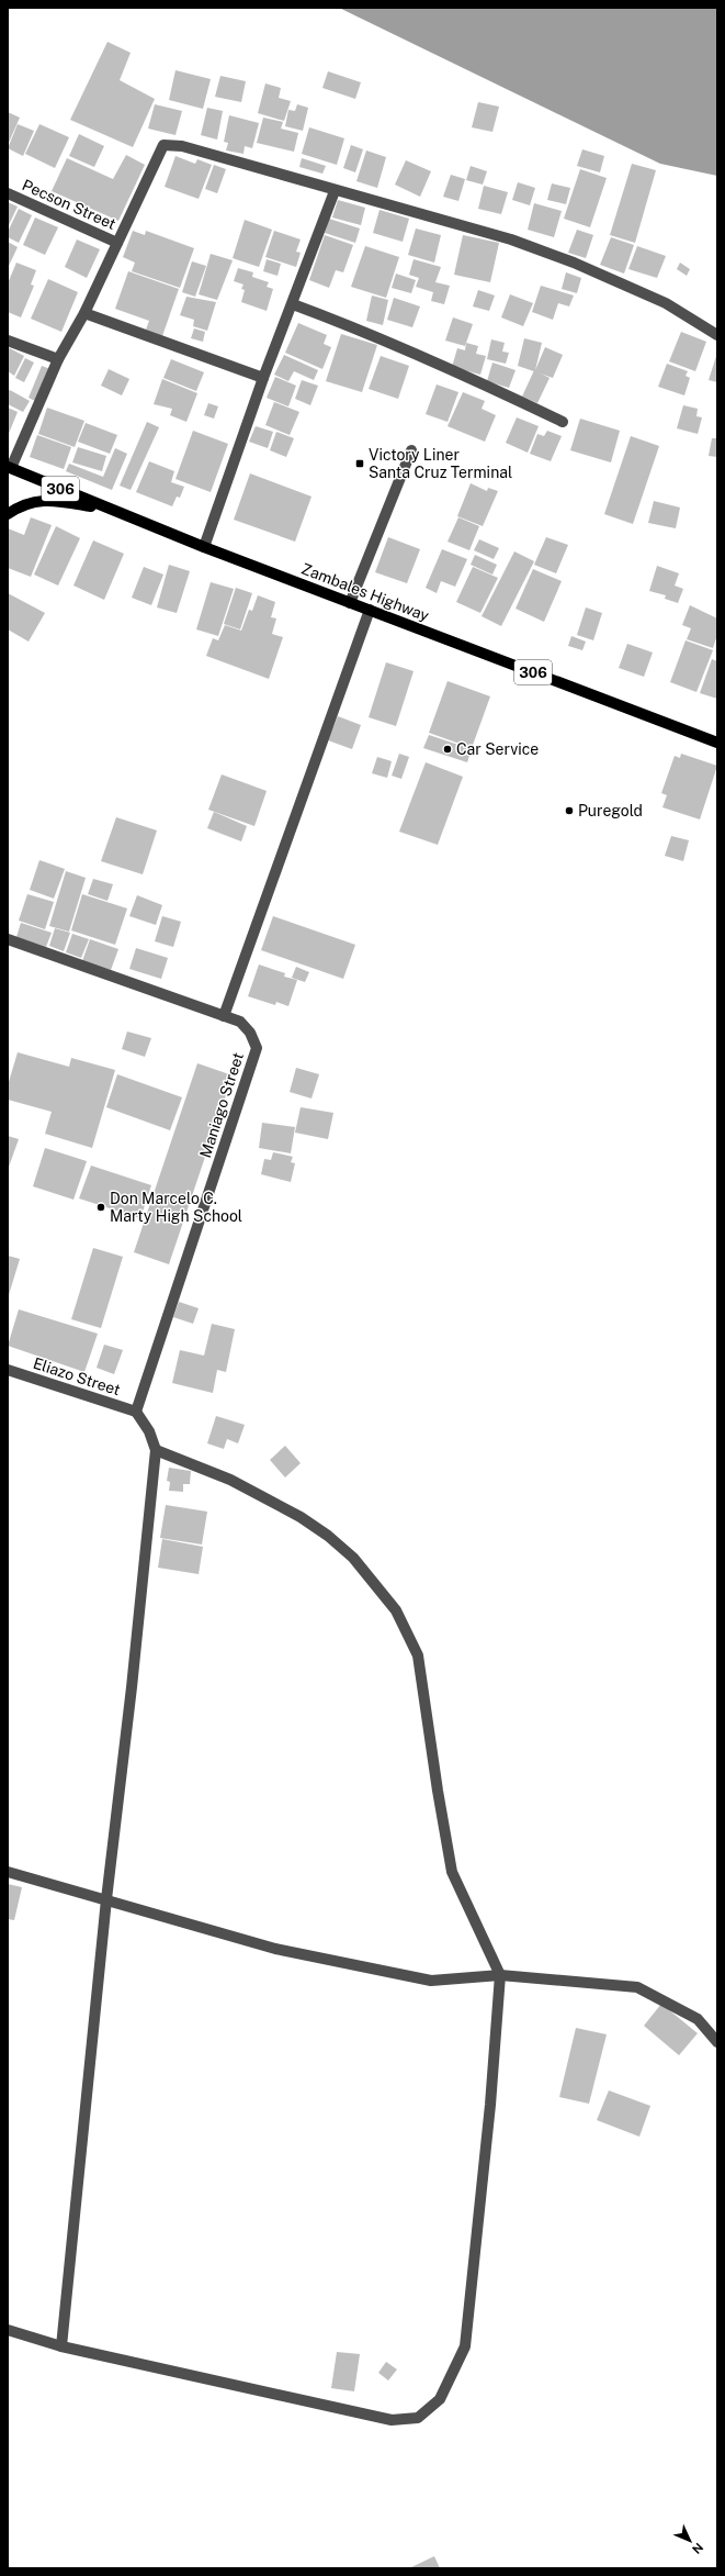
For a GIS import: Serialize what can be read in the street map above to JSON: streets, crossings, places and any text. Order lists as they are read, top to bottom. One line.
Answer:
{"streets":{"main road":["306","Zambales Highway"],"street":["Pecson Street","Maniago Street","Eliazo Street"]},"crossings":[["306","Zambales Highway"],["Maniago Street","Eliazo Street"]],"places":{"transit":["Victory Liner Santa Cruz Terminal"],"other":["Car Service","Puregold","Don Marcelo C. Marty High School"]},"north":"bottom right"}
